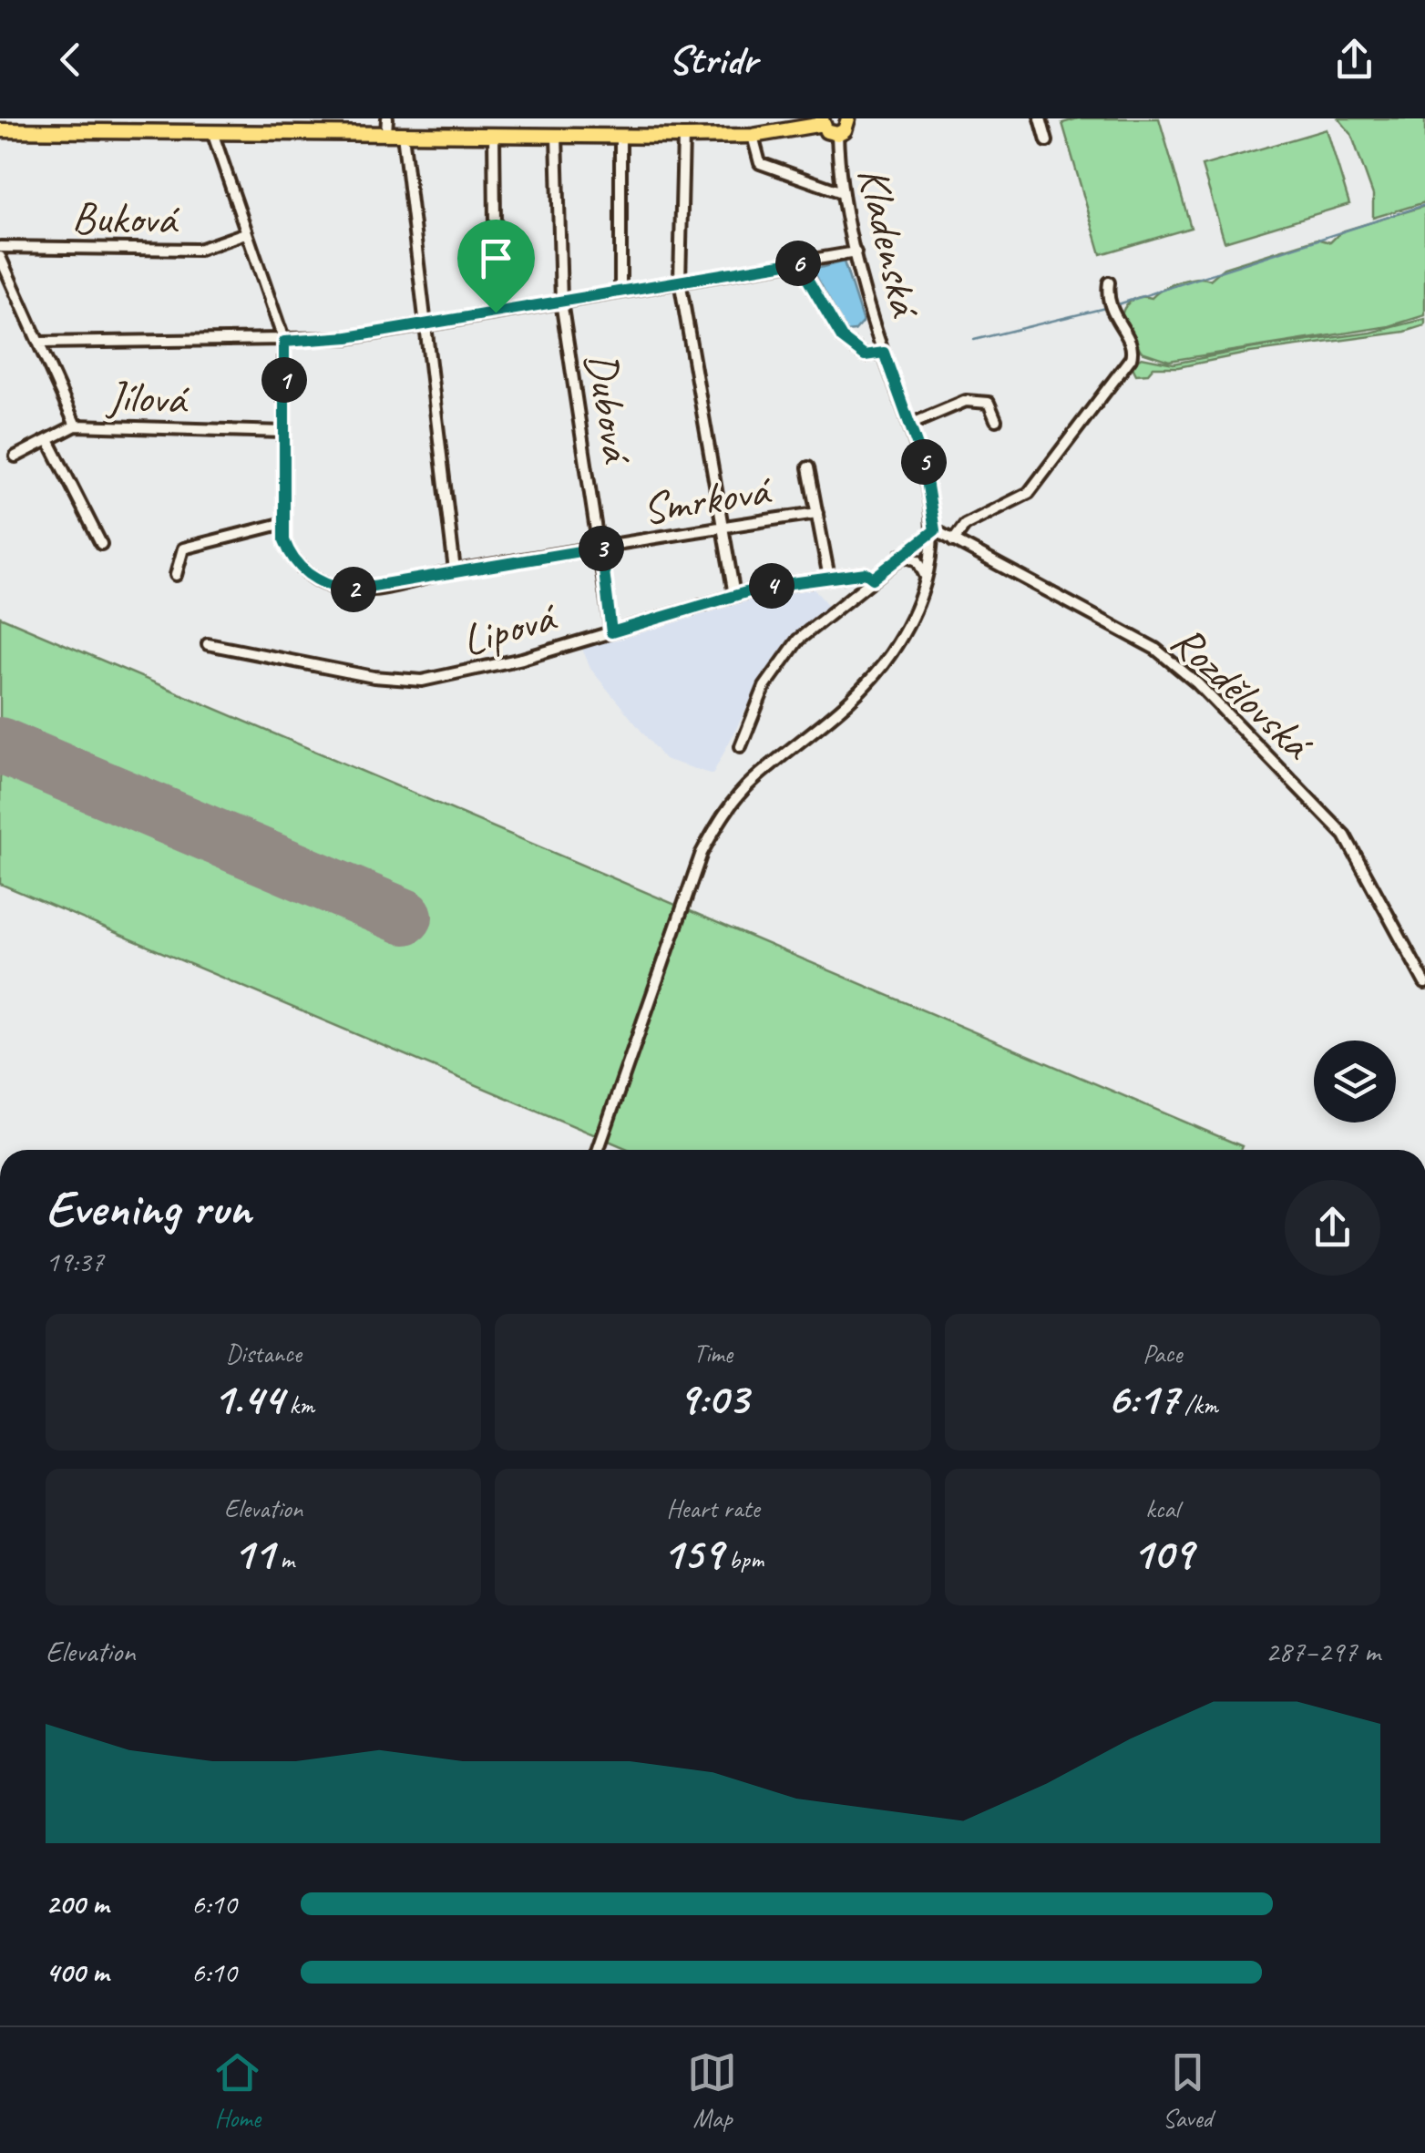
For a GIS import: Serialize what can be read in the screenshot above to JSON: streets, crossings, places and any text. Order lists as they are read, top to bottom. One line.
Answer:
{"streets":{"street":["Buková","Kladenská","Jílová","Dubová","Smrková","Lipová","Rozdělovská"]},"crossings":[["Buková","Smrková"],["Kladenská","Rozdělovská"],["Jílová","Smrková"],["Dubová","Smrková"],["Dubová","Lipová"]],"page":{"header":"Stridr","pins":["6","1","5","3","4","2"],"heading":["Evening run","19:37"],"stats":[["Distance","1.44 km"],["Time","9:03"],["Pace","6:17 /km"],["Elevation","11 m"],["Heart rate","159 bpm"],["kcal","109"]],"chart":["Elevation","287–297 m"],"list":[{"name":"200 m","note":"6:10"},{"name":"400 m","note":"6:10"}],"tabs":["Home","Map","Saved"]}}
